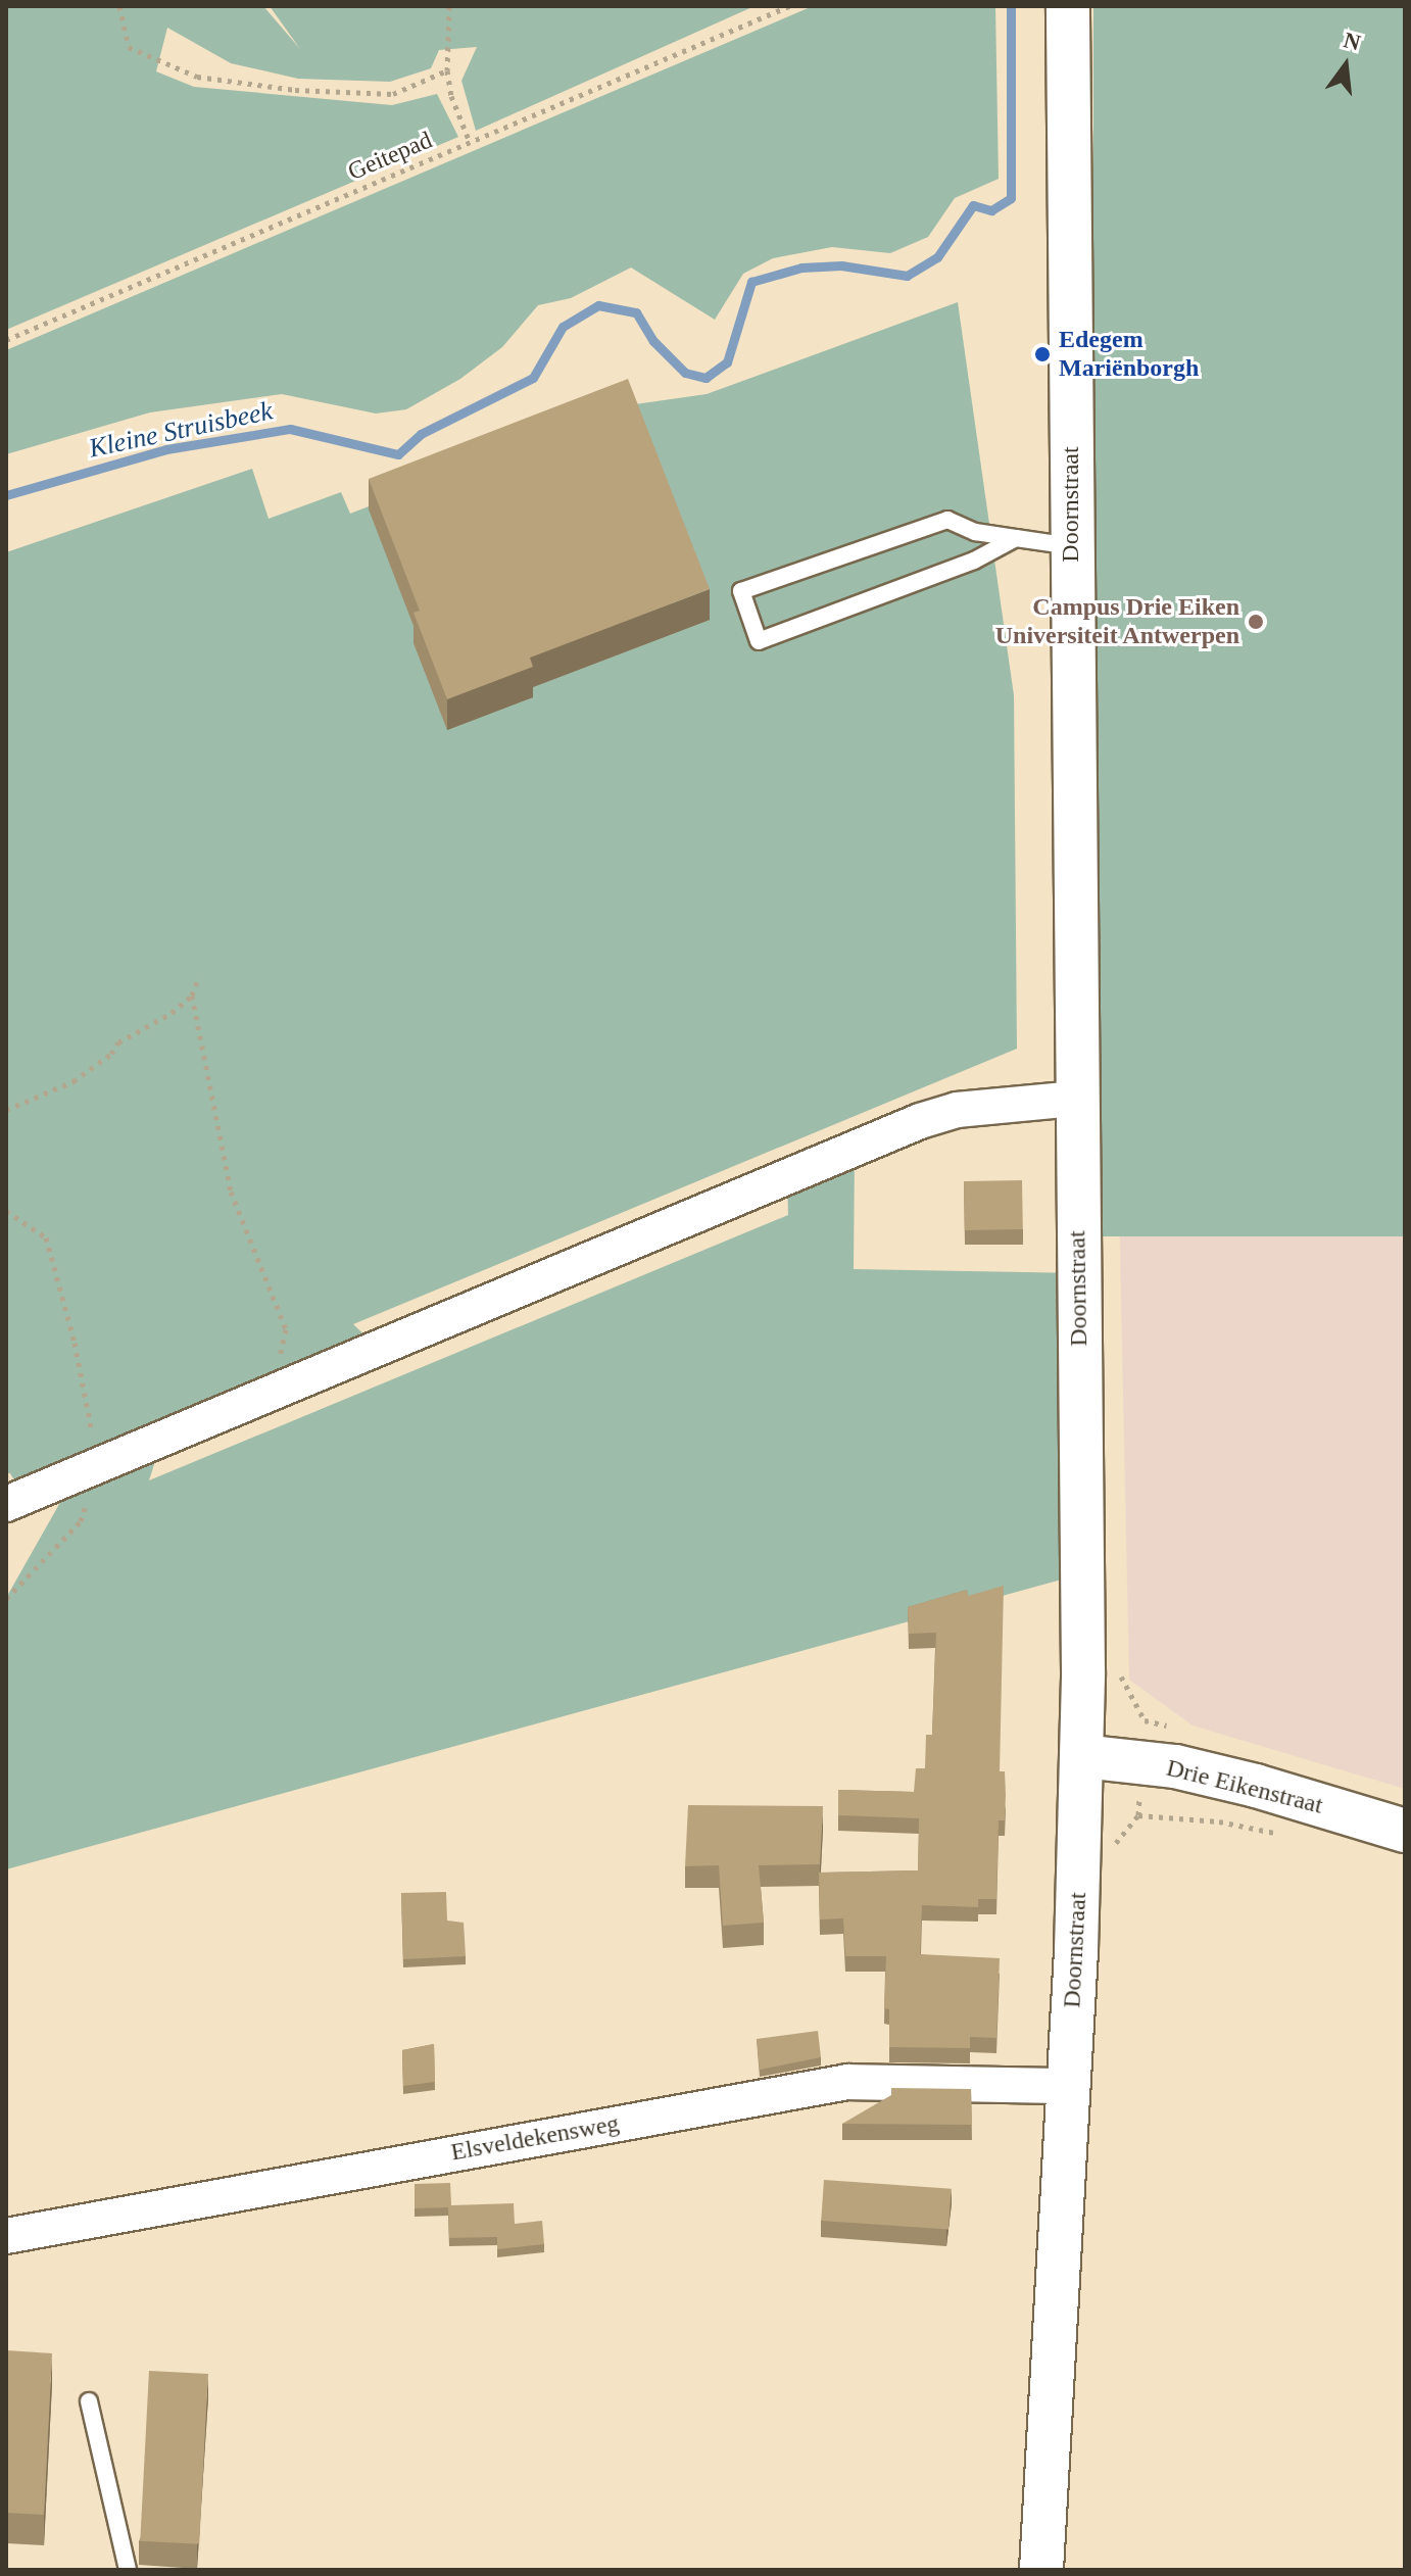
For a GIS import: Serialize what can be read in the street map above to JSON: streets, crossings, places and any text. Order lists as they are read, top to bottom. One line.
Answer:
{"streets":{"street":["Doornstraat","Drie Eikenstraat","Elsveldekensweg"],"path":["Geitepad"]},"crossings":[["Doornstraat","Drie Eikenstraat"],["Doornstraat","Elsveldekensweg"]],"water":["Kleine Struisbeek"],"places":["Edegem Mariënborgh","Campus Drie Eiken Universiteit Antwerpen"],"north":"top"}
